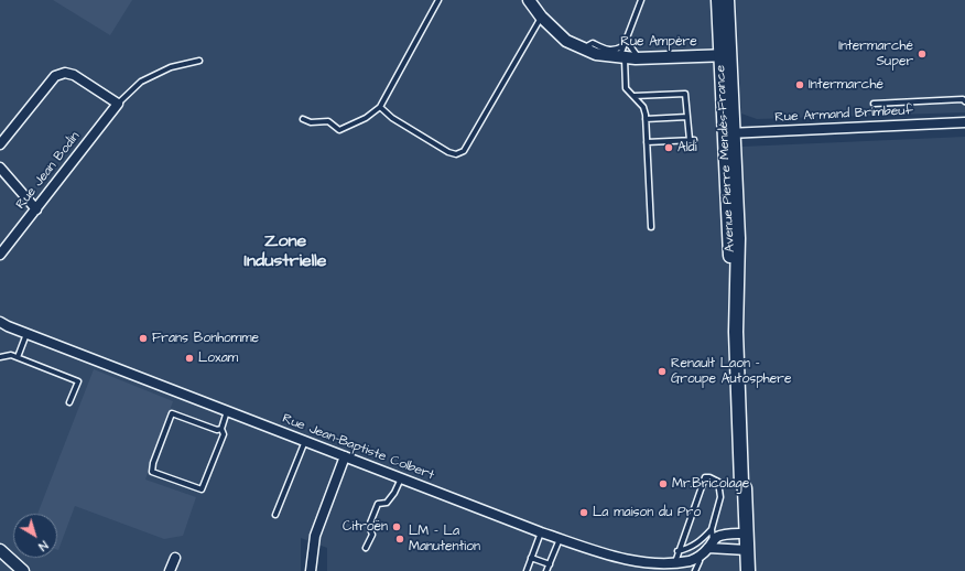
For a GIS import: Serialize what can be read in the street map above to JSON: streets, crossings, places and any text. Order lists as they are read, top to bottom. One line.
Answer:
{"streets":{"main road":["Avenue Pierre Mendés-France"],"street":["Rue Ampère","Rue Armand Brimbeuf","Rue Jean Bodin","Rue Jean-Baptiste Colbert"]},"crossings":[["Rue Ampère","Avenue Pierre Mendés-France"],["Rue Armand Brimbeuf","Avenue Pierre Mendés-France"],["Avenue Pierre Mendés-France","Rue Jean-Baptiste Colbert"]],"districts":["Zone Industrielle"],"places":["Intermarché Super","Intermarché","Aldi","Frans Bonhomme","Loxam","Renault Laon - Groupe Autosphere","Mr.Bricolage","La maison du Pro","Citroën","LM - La Manutention"],"north":"bottom right"}
